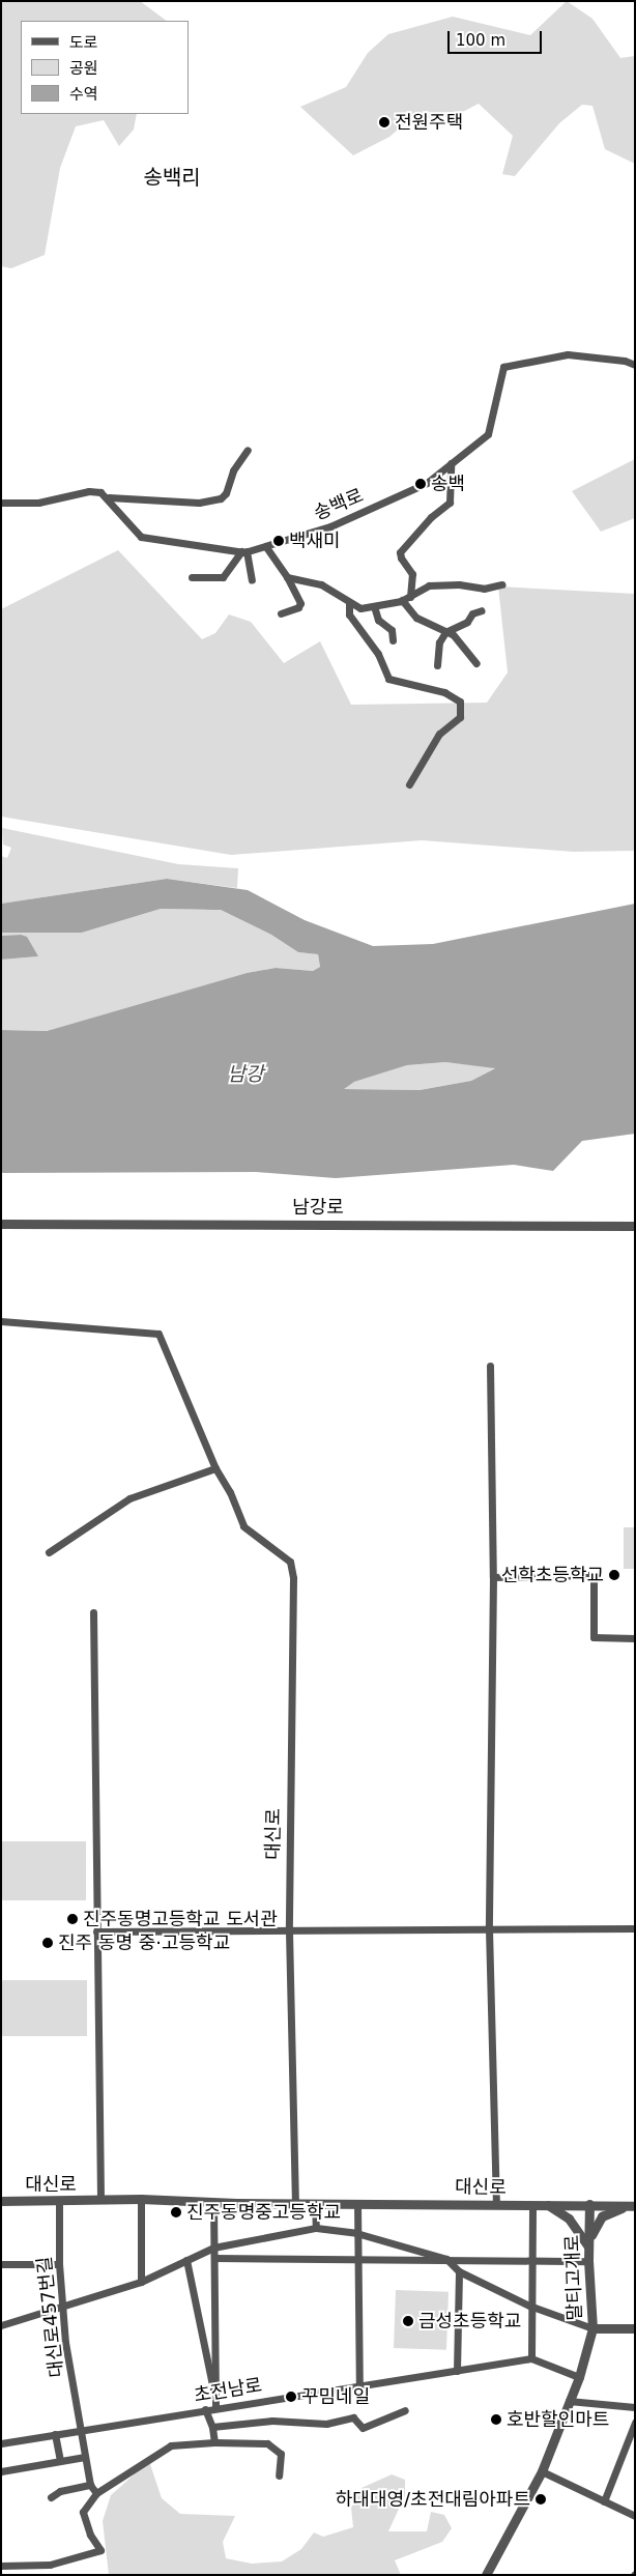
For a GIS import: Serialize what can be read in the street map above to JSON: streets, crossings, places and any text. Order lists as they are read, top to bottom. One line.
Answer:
{"streets":{"street":["송백로","남강로","대신로","말티고개로","대신로457번길","초전남로"]},"crossings":[["대신로","말티고개로"],["대신로","대신로457번길"],["대신로457번길","초전남로"]],"districts":["송백리"],"water":["남강"],"places":["전원주택","송백","백새미","선학초등학교","진주동명고등학교 도서관","진주 동명 중·고등학교","진주동명중고등학교","금성초등학교","꾸밈네일","호반할인마트","하대대영/초전대림아파트"],"legend":["도로","공원","수역"],"scale_bar":"100 m"}
